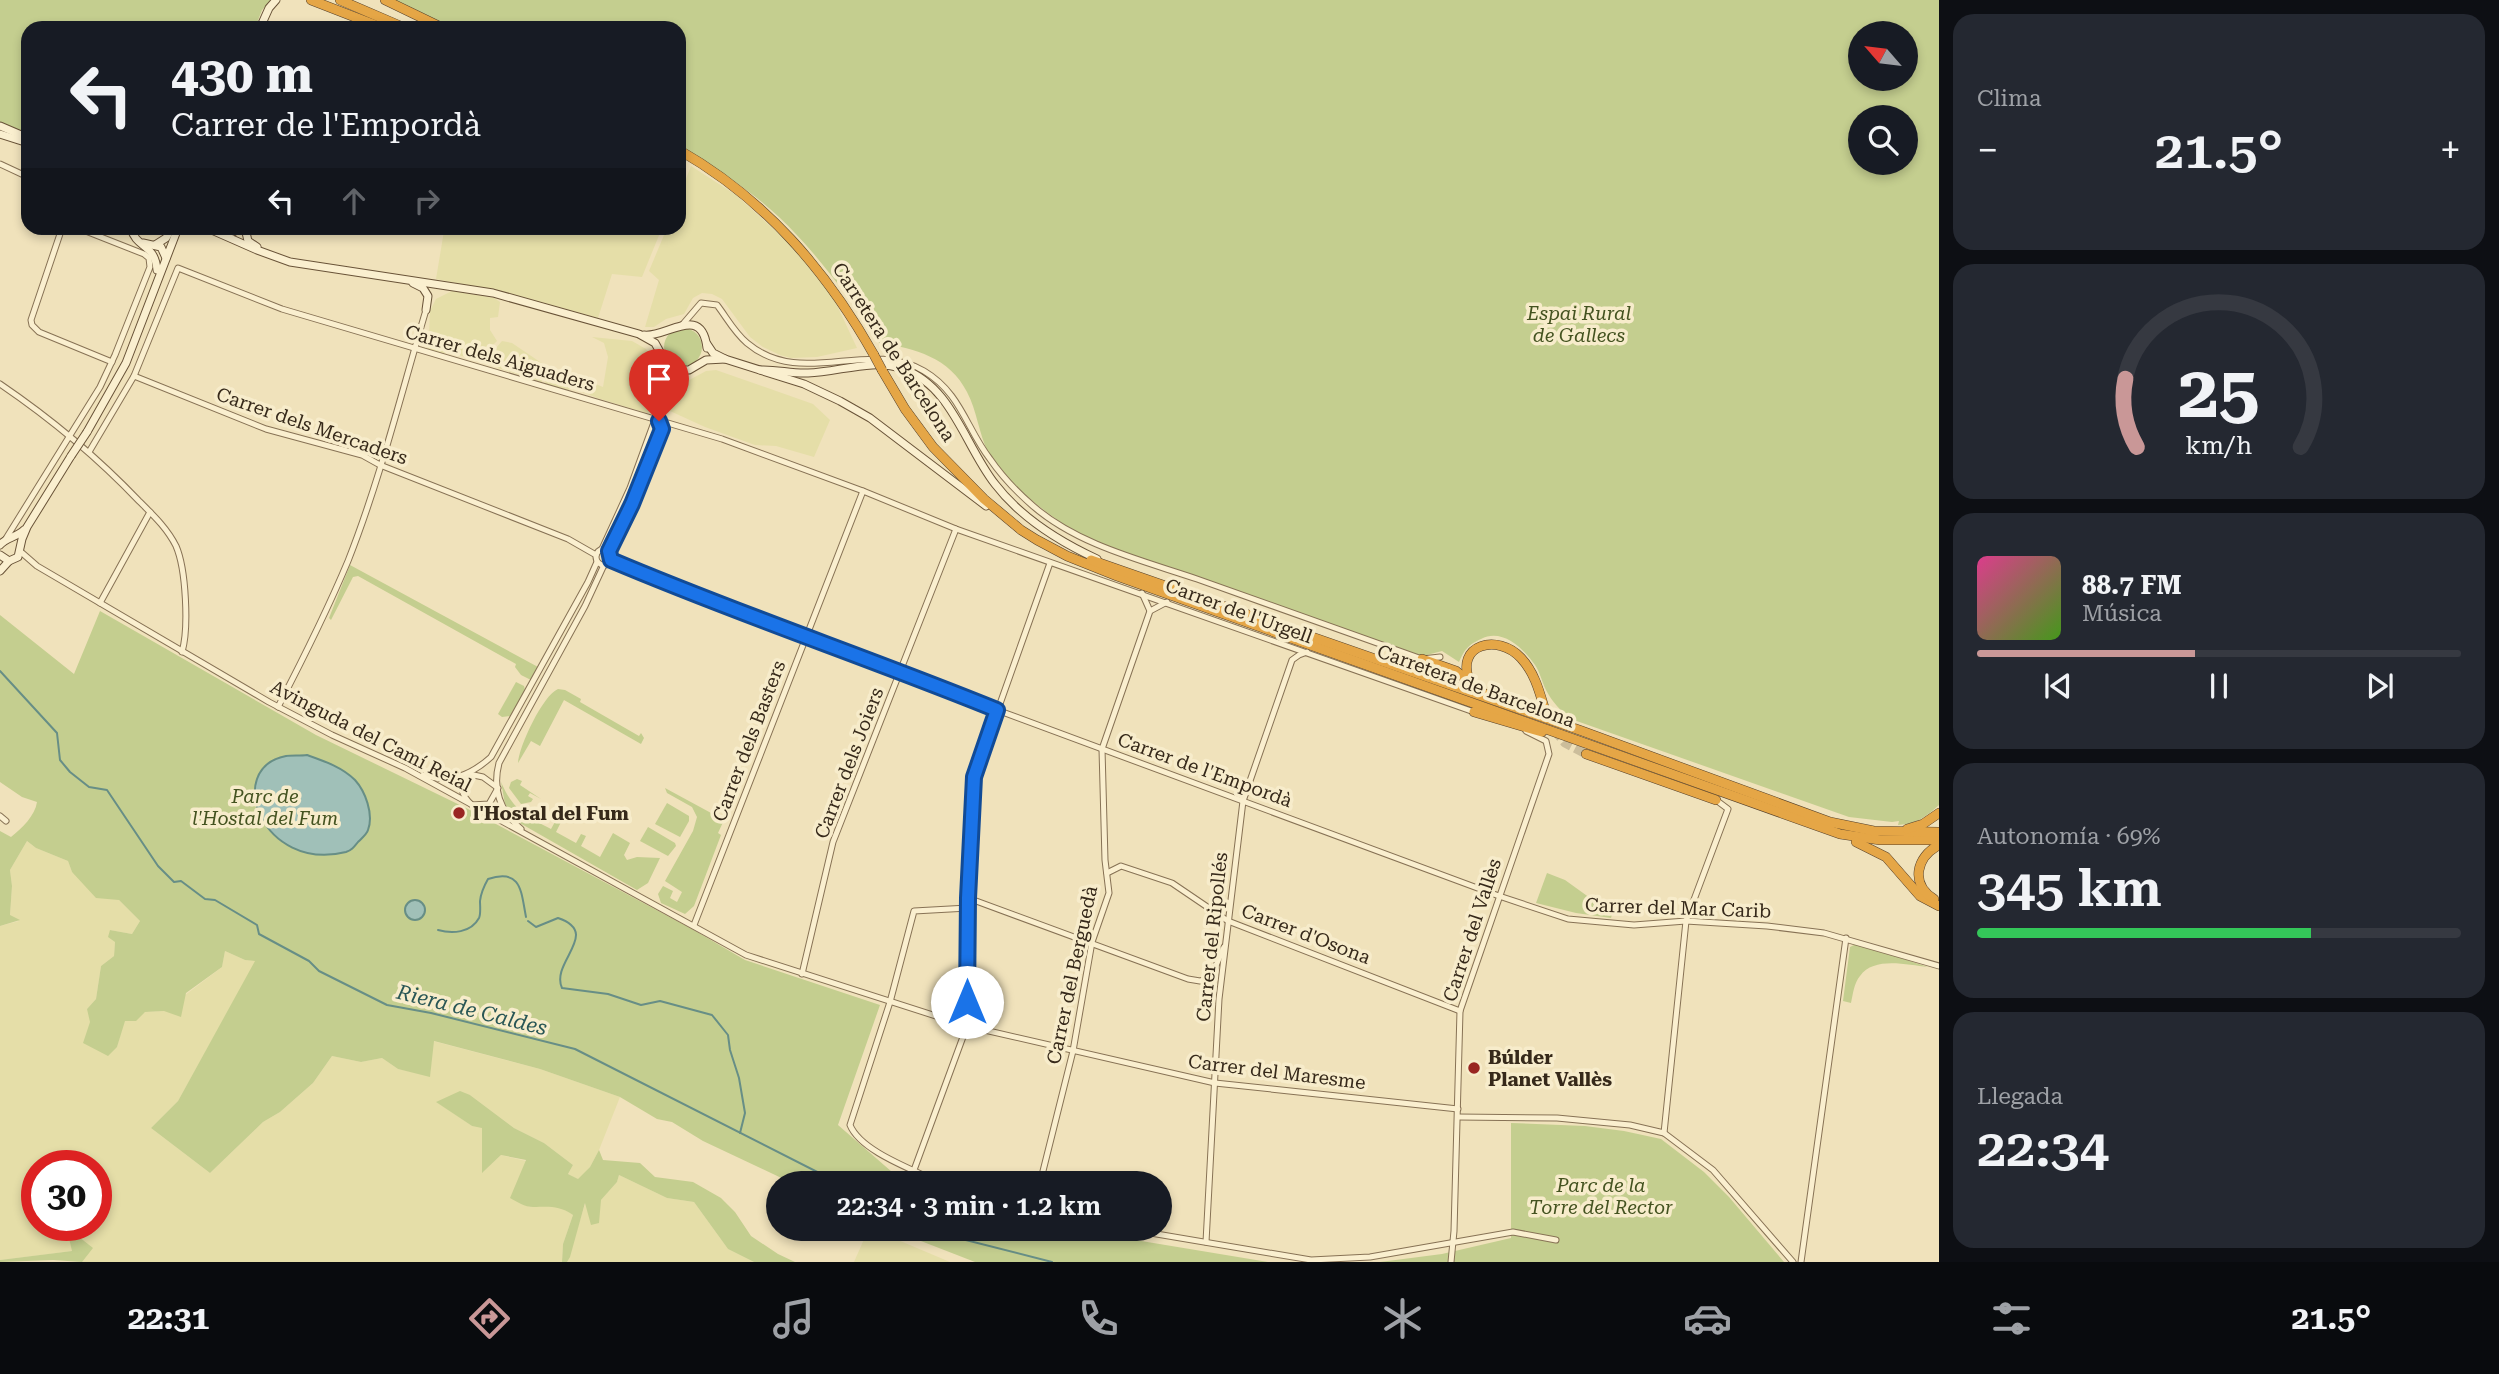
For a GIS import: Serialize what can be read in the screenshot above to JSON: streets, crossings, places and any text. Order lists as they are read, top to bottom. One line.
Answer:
{"streets":{"highway":["Carretera de Barcelona"],"street":["Carrer dels Aiguaders","Carrer dels Mercaders","Carrer de l'Urgell","Avinguda del Camí Reial","Carrer dels Basters","Carrer dels Joiers","Carrer de l'Empordà","Carrer del Mar Carib","Carrer del Vallès","Carrer d'Osona","Carrer del Ripollés","Carrer del Berguedà","Carrer del Maresme"]},"crossings":[["Carrer dels Aiguaders","Carrer dels Mercaders"],["Carrer dels Aiguaders","Carrer de l'Urgell"],["Carrer dels Aiguaders","Carrer dels Basters"],["Carrer dels Aiguaders","Carrer dels Joiers"],["Carrer de l'Urgell","Carrer del Vallès"],["Carrer de l'Urgell","Carrer del Ripollés"],["Avinguda del Camí Reial","Carrer dels Basters"],["Avinguda del Camí Reial","Carrer dels Joiers"],["Avinguda del Camí Reial","Carrer del Maresme"],["Carrer dels Joiers","Carrer de l'Empordà"],["Carrer de l'Empordà","Carrer del Mar Carib"],["Carrer de l'Empordà","Carrer del Vallès"],["Carrer de l'Empordà","Carrer del Ripollés"],["Carrer de l'Empordà","Carrer del Berguedà"],["Carrer del Mar Carib","Carrer del Vallès"],["Carrer del Vallès","Carrer d'Osona"],["Carrer del Vallès","Carrer del Maresme"],["Carrer d'Osona","Carrer del Ripollés"],["Carrer d'Osona","Carrer del Berguedà"],["Carrer del Ripollés","Carrer del Maresme"],["Carrer del Berguedà","Carrer del Maresme"]],"water":["Riera de Caldes"],"parks":["Espai Rural de Gallecs","Parc de l'Hostal del Fum","Parc de la Torre del Rector"],"places":["l'Hostal del Fum","Búlder Planet Vallès"],"north":"top left","page":{"tile":["Clima",["Autonomía · 69%","345 km"],["Llegada","22:34"]],"turn":["430 m","Carrer de l'Empordà"],"heat":["−","21.5°","+"],"song":["88.7 FM","Música"],"limit":"30","trip":"22:34 · 3 min · 1.2 km","tabs":["22:31","21.5°"],"gauge":["25","km/h"]}}
